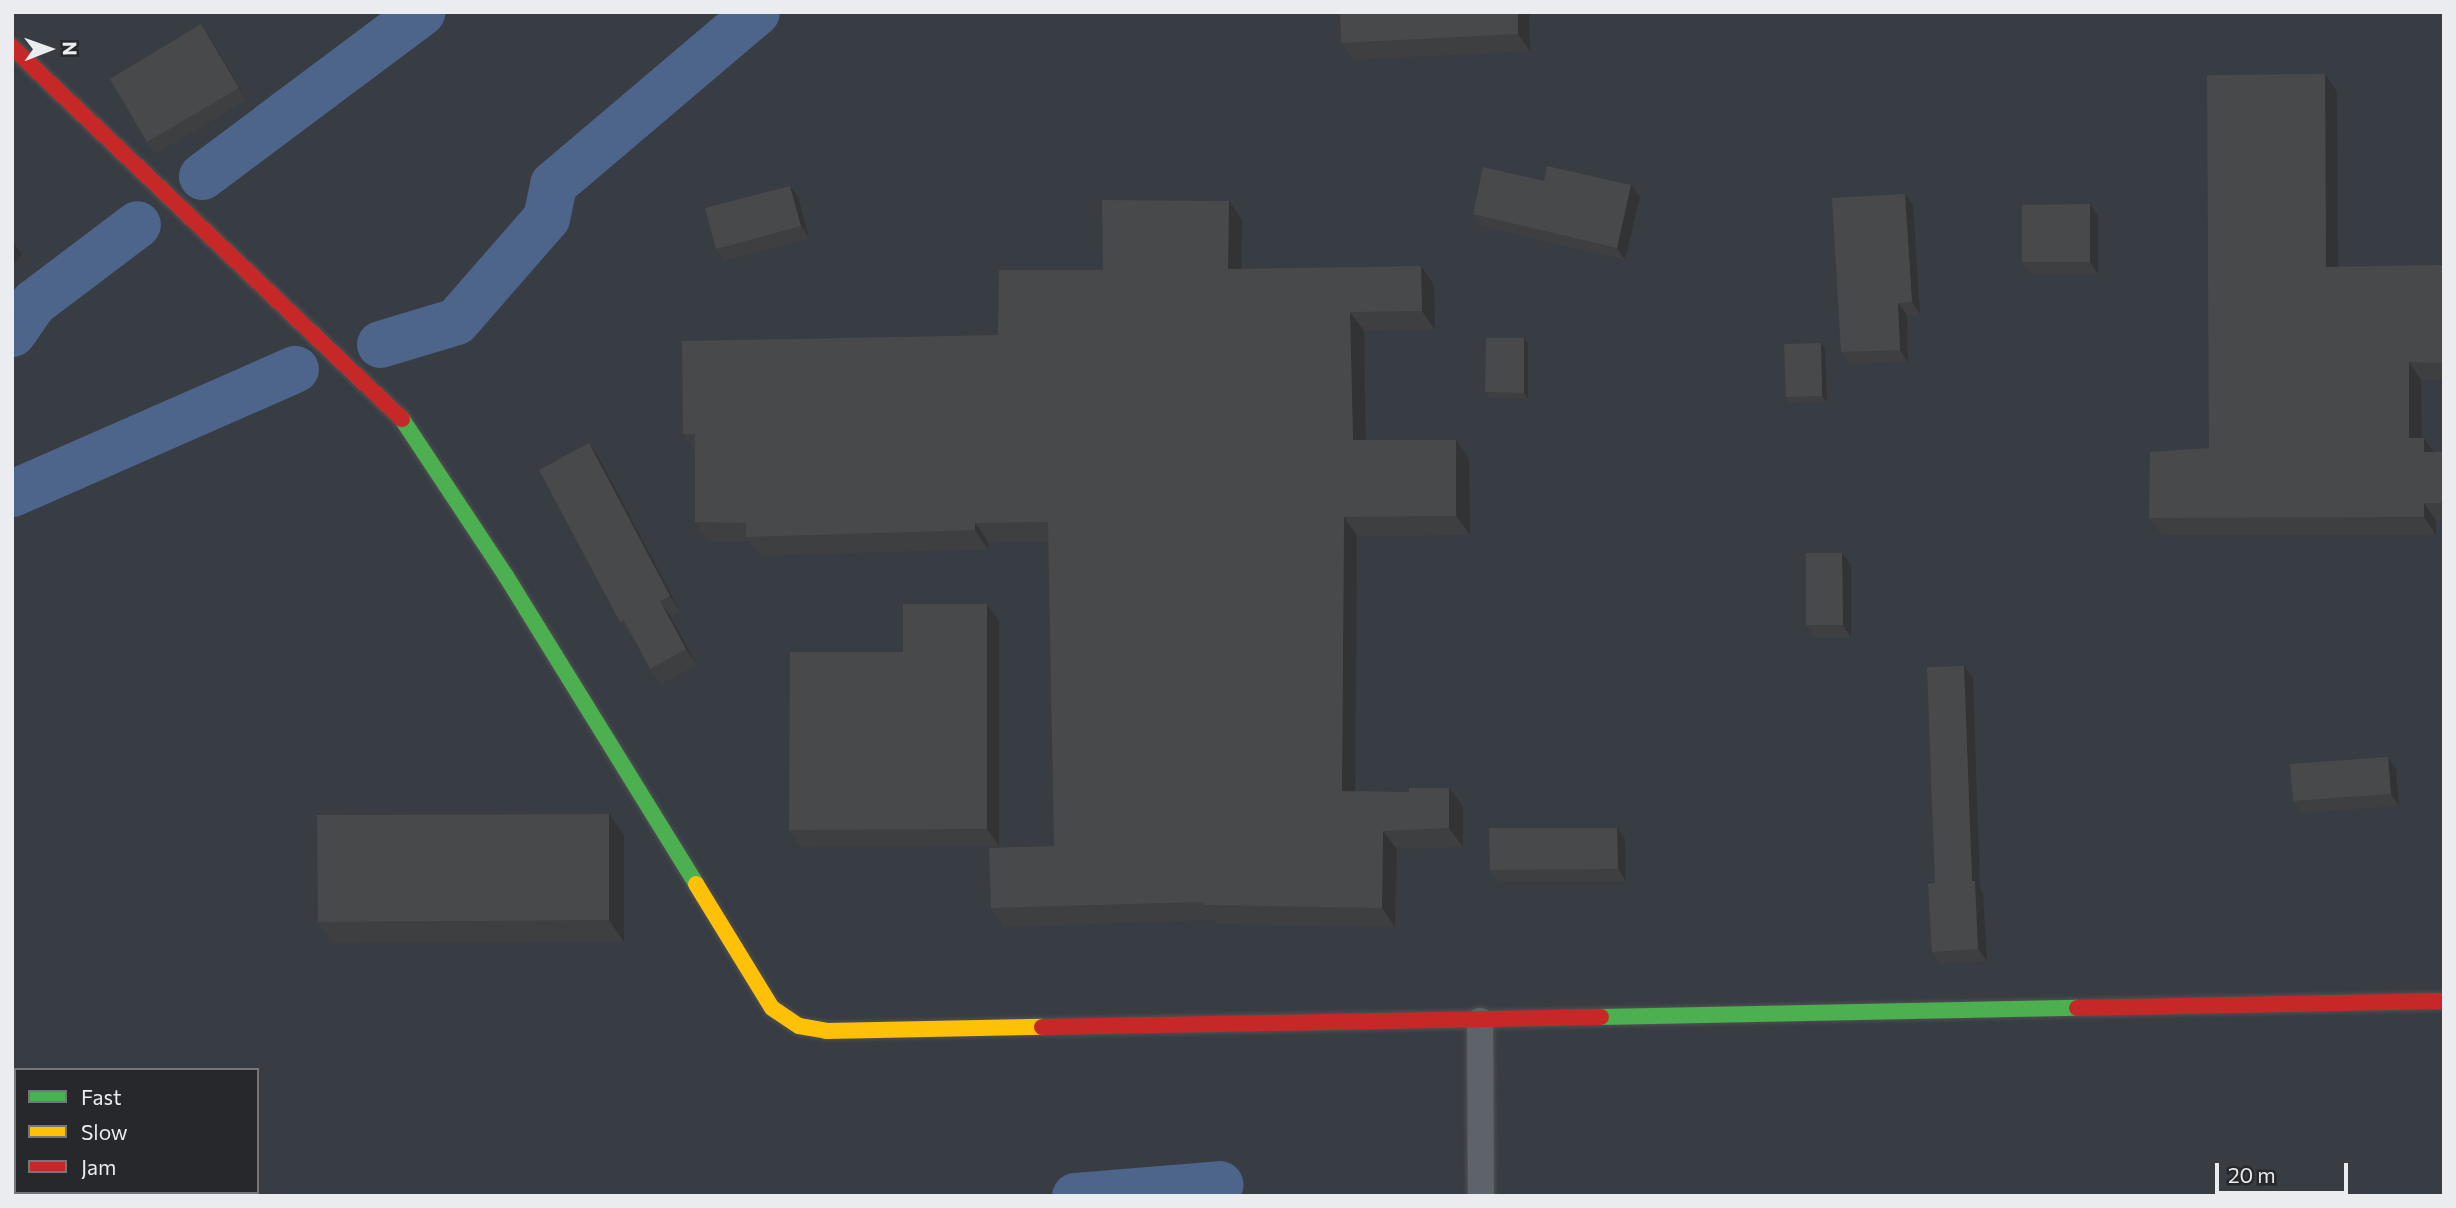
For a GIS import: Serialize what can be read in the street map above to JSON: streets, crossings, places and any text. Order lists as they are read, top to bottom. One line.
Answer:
{"legend":["Fast","Slow","Jam"],"scale_bar":"20 m","north":"right"}
